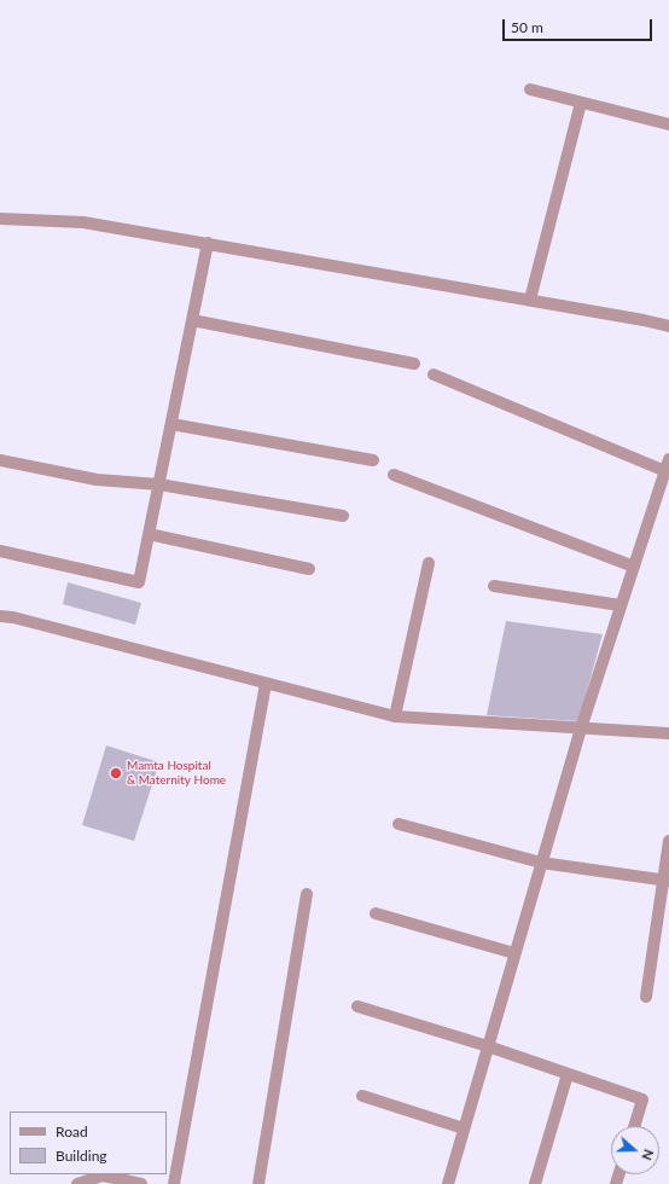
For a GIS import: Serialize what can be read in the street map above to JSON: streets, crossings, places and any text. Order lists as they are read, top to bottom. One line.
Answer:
{"places":["Mamta Hospital & Maternity Home"],"legend":["Road","Building"],"scale_bar":"50 m","north":"right"}
